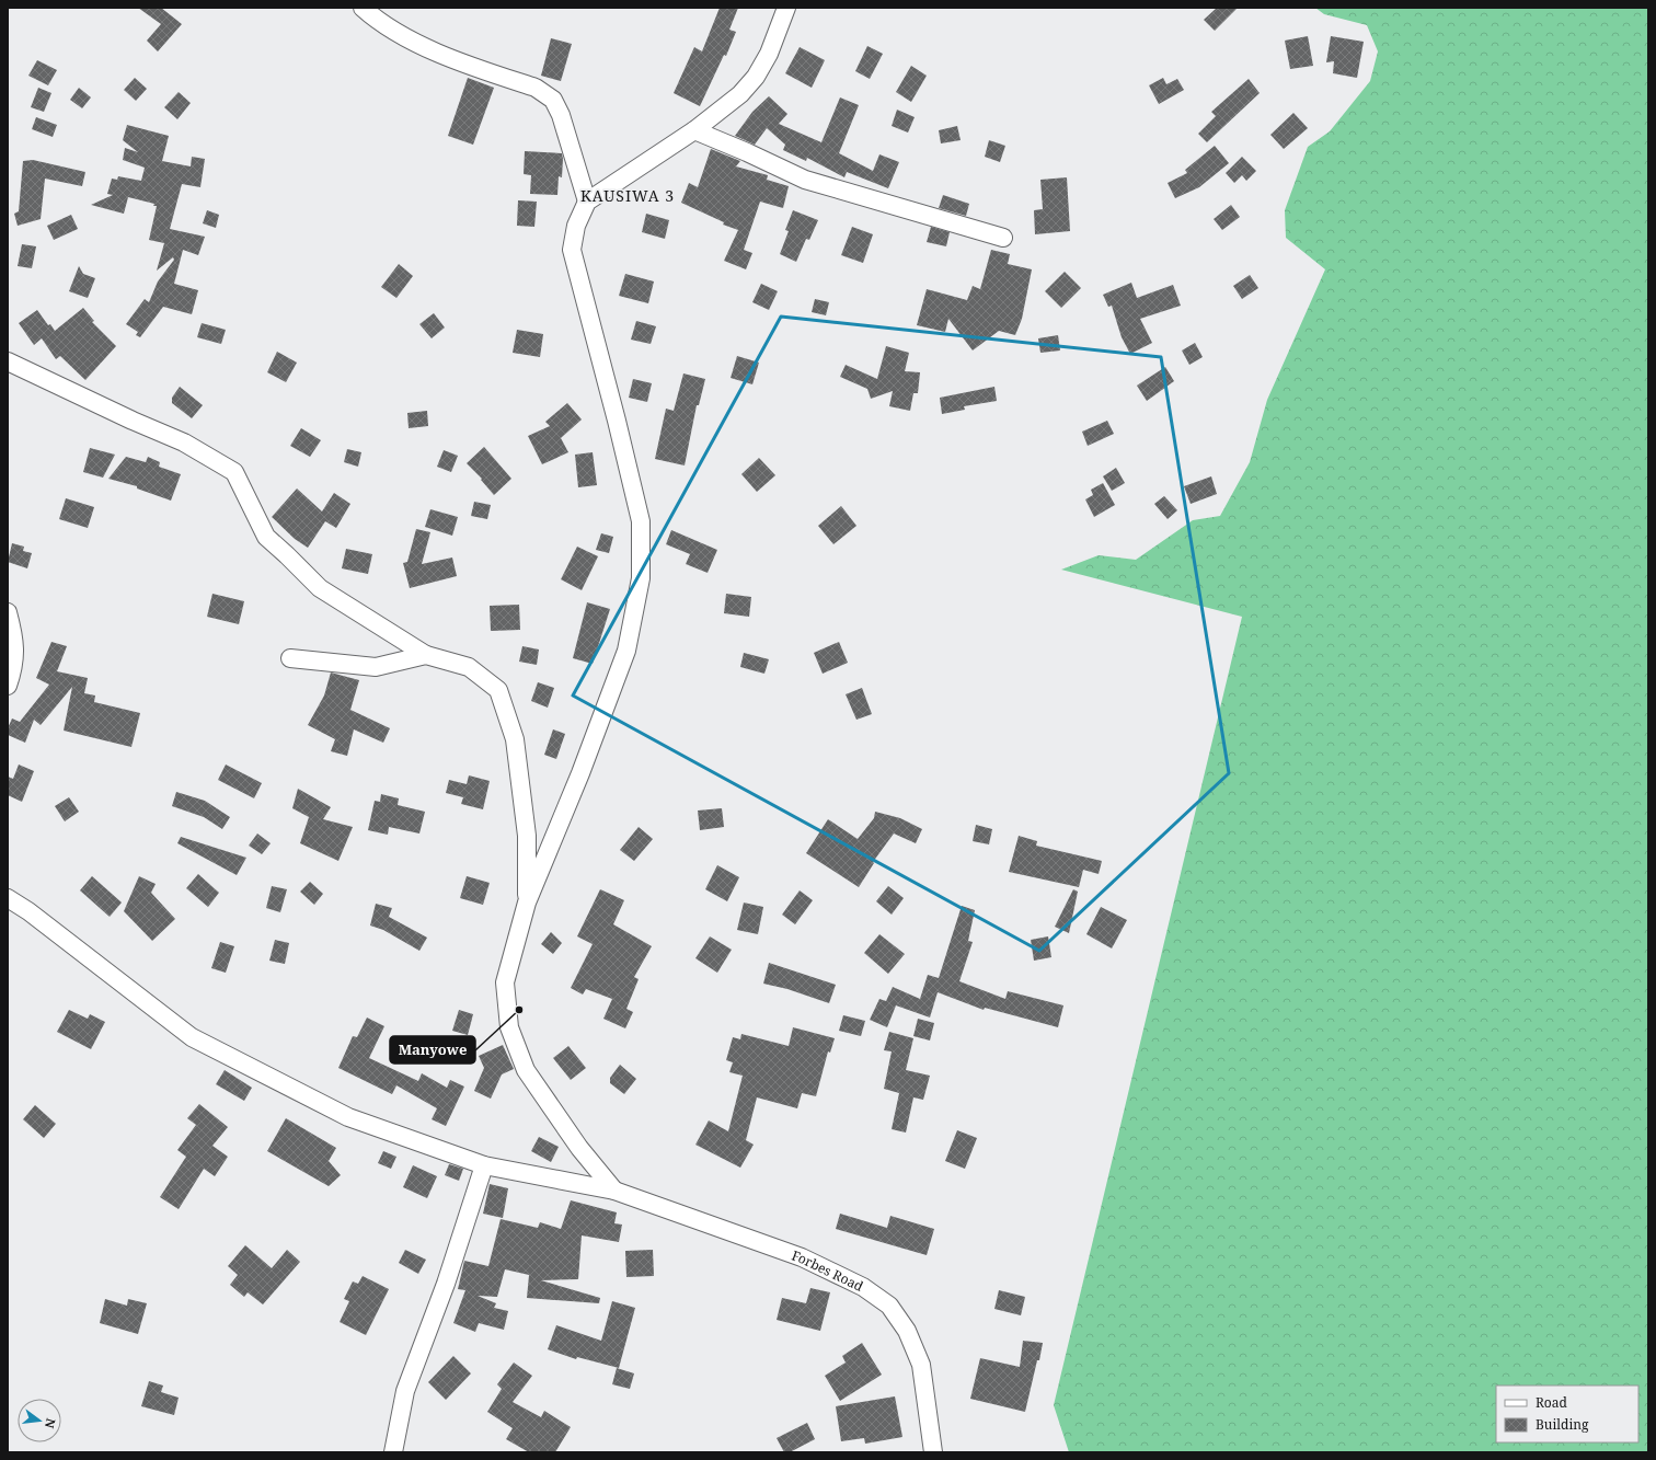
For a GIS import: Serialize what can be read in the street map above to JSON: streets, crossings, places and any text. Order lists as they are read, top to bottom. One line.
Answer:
{"streets":{"street":["Forbes Road"]},"districts":["KAUSIWA 3"],"places":["Manyowe"],"legend":["Road","Building"],"north":"right"}
